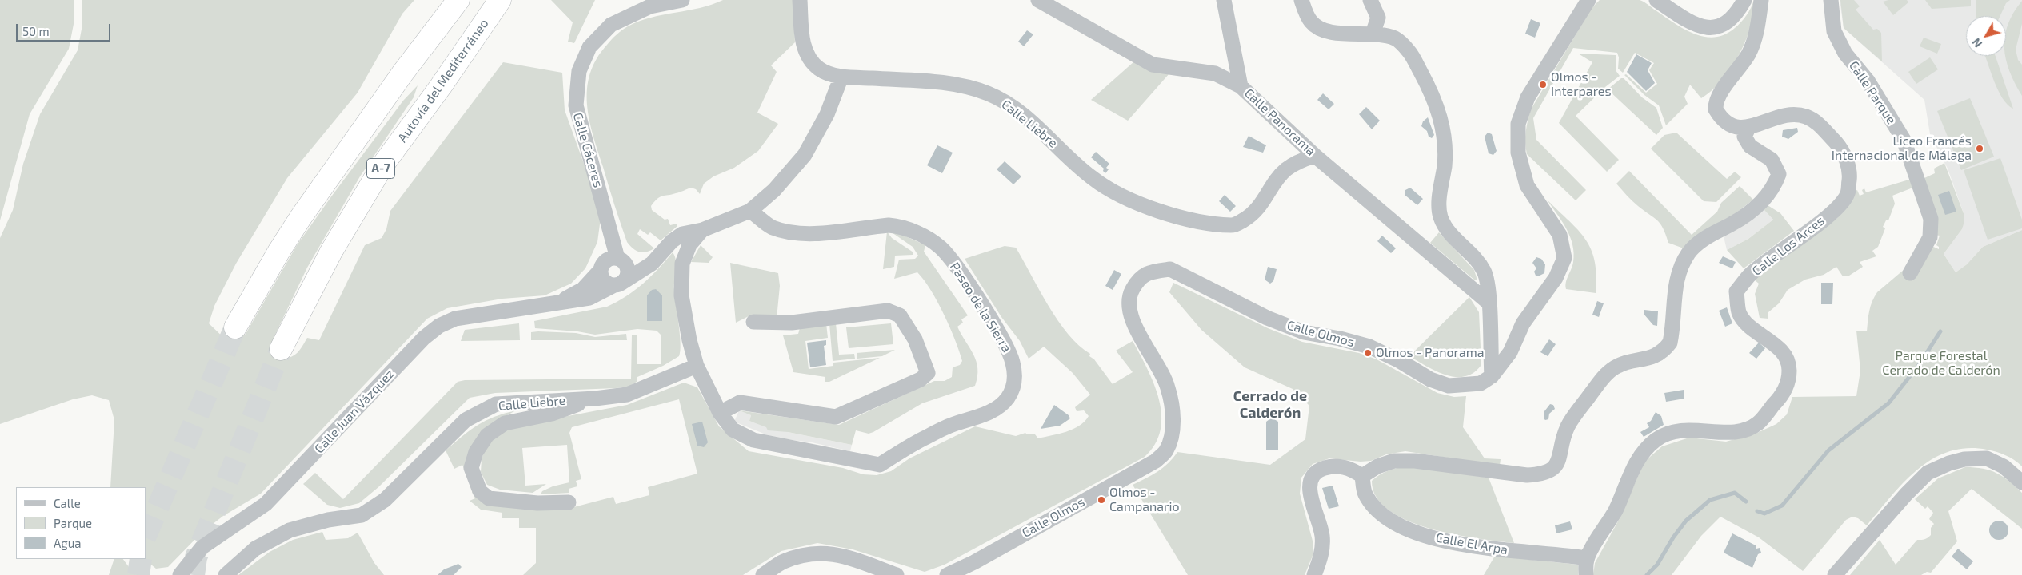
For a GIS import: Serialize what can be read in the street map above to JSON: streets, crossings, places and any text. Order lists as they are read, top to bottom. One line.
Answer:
{"streets":{"highway":["Autovía del Mediterráneo","A-7"],"street":["Calle Parque","Calle Panorama","Calle Liebre","Calle Cáceres","Calle Los Arces","Paseo de la Sierra","Calle Olmos","Calle Juan Vázquez","Calle El Arpa"]},"crossings":[["Calle Panorama","Calle Liebre"],["Calle Liebre","Paseo de la Sierra"],["Calle Cáceres","Calle Juan Vázquez"],["Calle Los Arces","Calle El Arpa"]],"districts":["Cerrado de Calderón"],"parks":["Parque Forestal Cerrado de Calderón"],"places":["Olmos - Interpares","Liceo Francés Internacional de Málaga","Olmos - Panorama","Olmos - Campanario"],"legend":["Calle","Parque","Agua"],"scale_bar":"50 m","north":"bottom left"}
